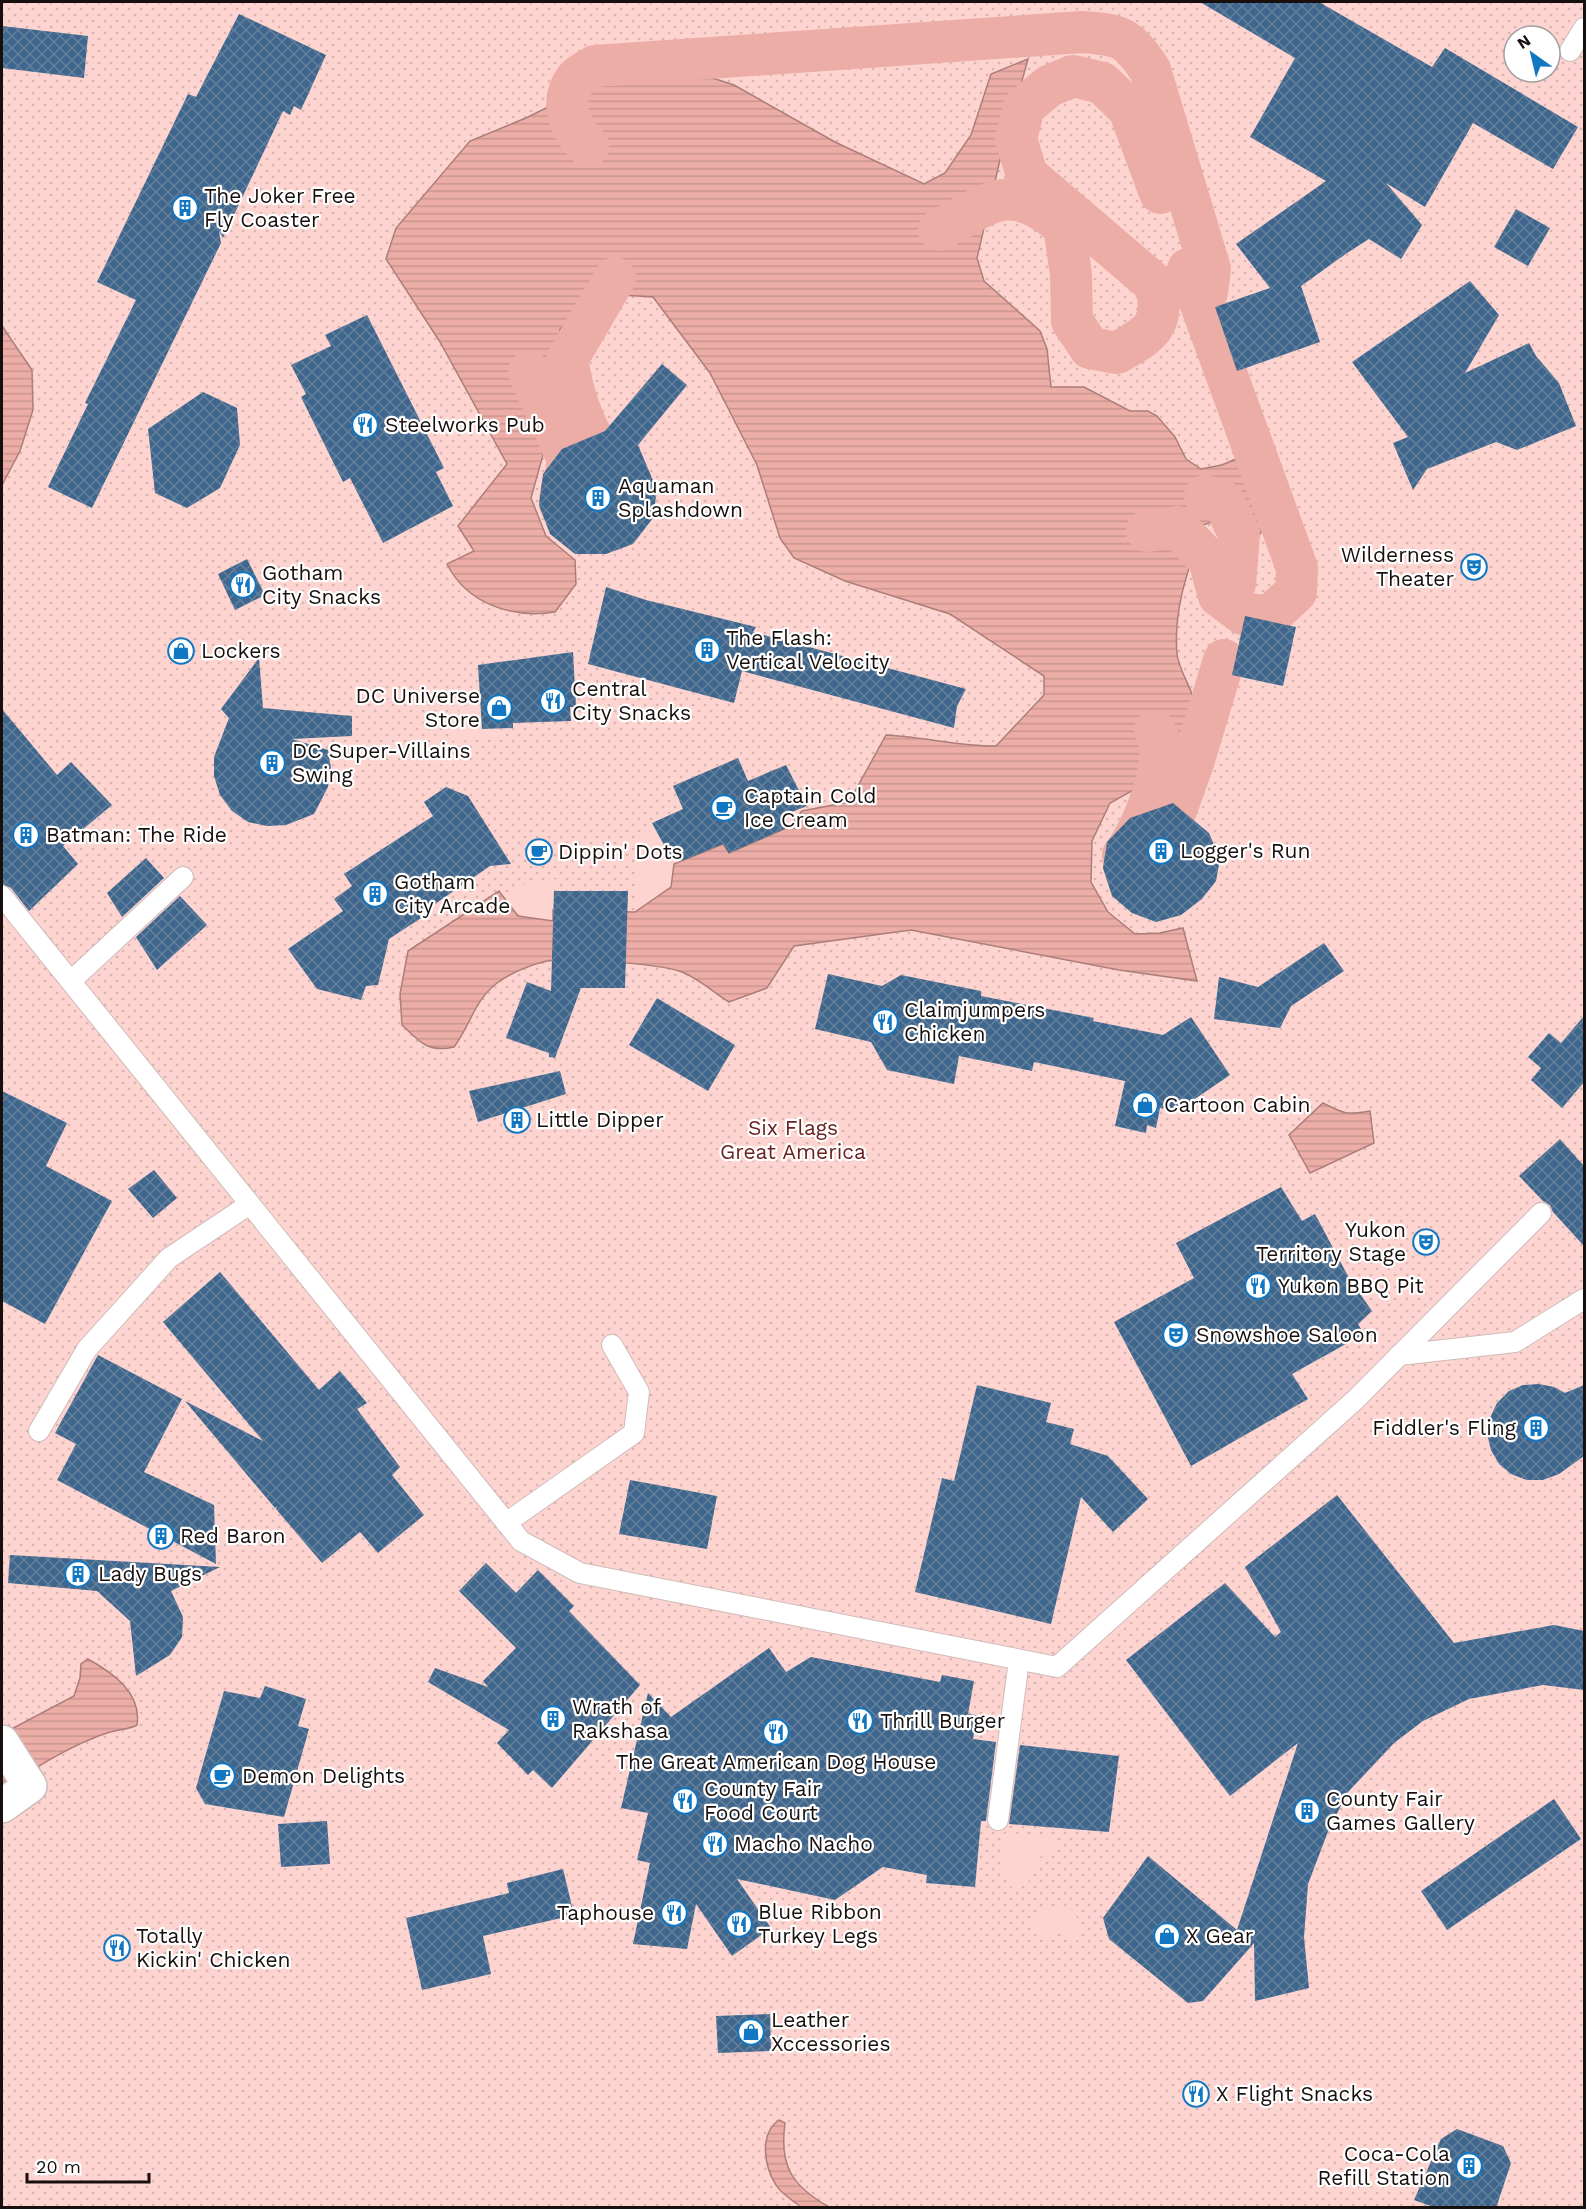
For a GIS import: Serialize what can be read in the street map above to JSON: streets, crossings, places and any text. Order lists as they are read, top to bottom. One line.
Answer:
{"parks":["Six Flags Great America"],"places":{"building":["The Joker Free Fly Coaster","Aquaman Splashdown","The Flash: Vertical Velocity","DC Super-Villains Swing","Batman: The Ride","Logger's Run","Gotham City Arcade","Little Dipper","Fiddler's Fling","Red Baron","Lady Bugs","Wrath of Rakshasa","County Fair Games Gallery","Coca-Cola Refill Station"],"restaurant":["Steelworks Pub","Gotham City Snacks","Central City Snacks","Claimjumpers Chicken","Yukon BBQ Pit","Thrill Burger","The Great American Dog House","County Fair Food Court","Macho Nacho","Taphouse","Blue Ribbon Turkey Legs","Totally Kickin' Chicken","X Flight Snacks"],"theatre":["Wilderness Theater","Yukon Territory Stage","Snowshoe Saloon"],"shop":["Lockers","DC Universe Store","Cartoon Cabin","X Gear","Leather Xccessories"],"cafe":["Captain Cold Ice Cream","Dippin' Dots","Demon Delights"]},"scale_bar":"20 m","north":"top left"}
